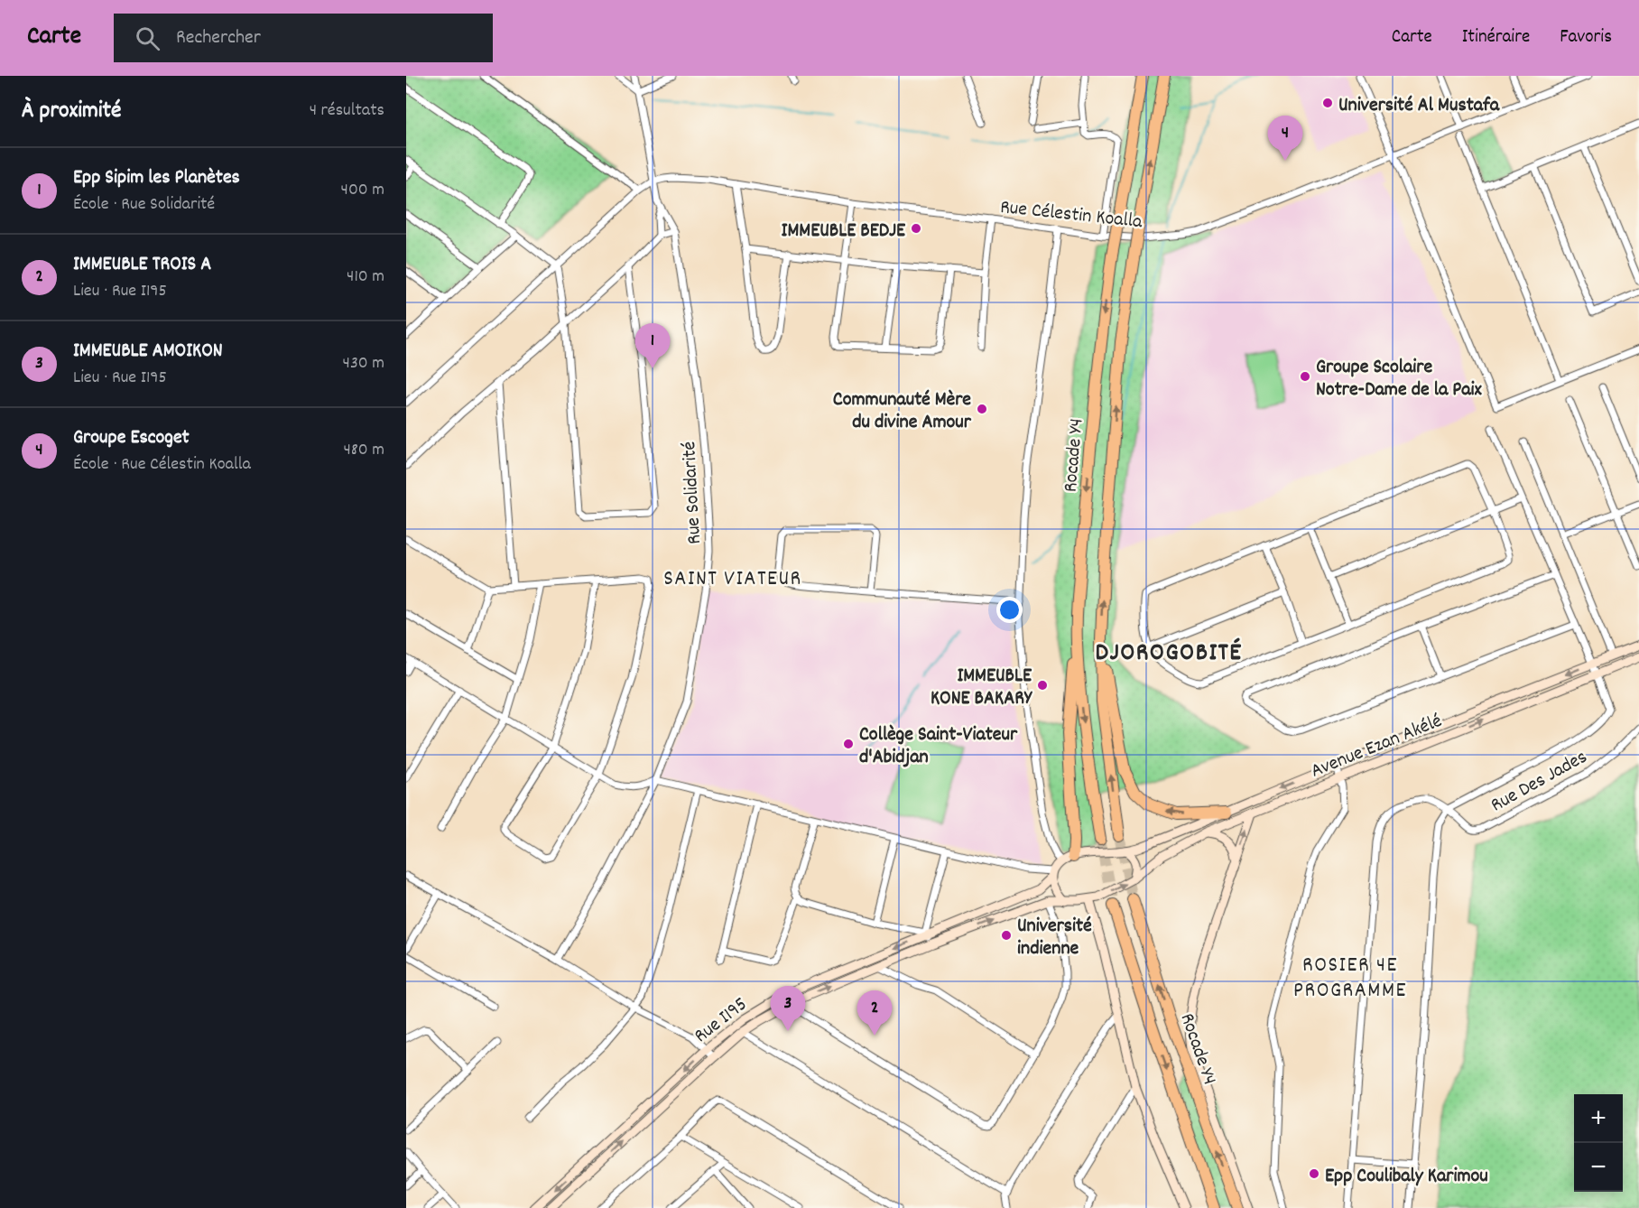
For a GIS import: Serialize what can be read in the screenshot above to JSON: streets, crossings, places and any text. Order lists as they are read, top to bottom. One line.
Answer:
{"streets":{"highway":["Rocade Y4"],"main road":["Avenue Ezan Akélé","Rue I195"],"street":["Rue Célestin Koalla","Rue Solidarité","Rue Des Jades"]},"crossings":[["Avenue Ezan Akélé","Rue I195"]],"districts":["SAINT VIATEUR","DJOROGOBITÉ","ROSIER 4E PROGRAMME"],"places":["Université Al Mustafa","IMMEUBLE BEDJE","Groupe Scolaire Notre-Dame de la Paix","Communauté Mère du divine Amour","IMMEUBLE KONE BAKARY","Collège Saint-Viateur d'Abidjan","Université indienne","Epp Coulibaly Karimou"],"page":{"header":"Carte","search":"Rechercher","nav":["Carte","Itinéraire","Favoris"],"heading":["À proximité","4 résultats"],"pins":["4","1","3","2"],"list":[{"mark":"1","name":"Epp Sipim les Planètes","note":"École · Rue Solidarité","value":"400 m"},{"mark":"2","name":"IMMEUBLE TROIS A","note":"Lieu · Rue I195","value":"410 m"},{"mark":"3","name":"IMMEUBLE AMOIKON","note":"Lieu · Rue I195","value":"430 m"},{"mark":"4","name":"Groupe Escoget","note":"École · Rue Célestin Koalla","value":"480 m"}],"map_buttons":["+","−"]}}
